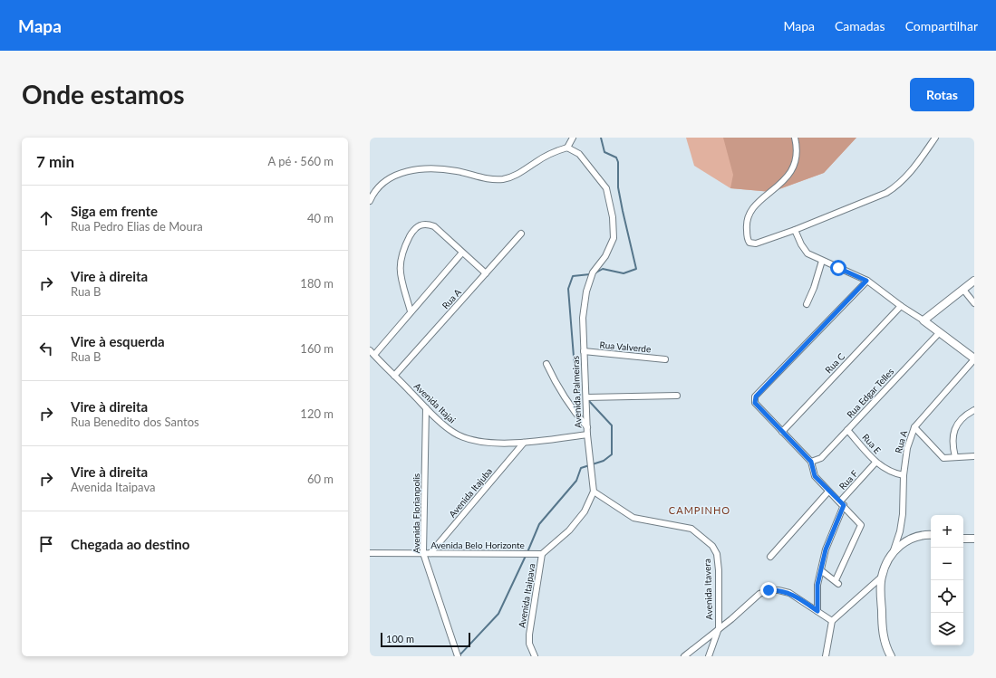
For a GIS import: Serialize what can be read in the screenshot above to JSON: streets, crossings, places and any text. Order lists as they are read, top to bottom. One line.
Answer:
{"streets":{"street":["Rua A","Rua Valverde","Rua C","Avenida Palmeiras","Rua Edgar Telles","Avenida Itajai","Rua E","Rua F","Avenida Itajuba","Avenida Florianpolis","Avenida Belo Horizonte","Avenida Itavera","Avenida Itaipava"]},"crossings":[["Rua A","Avenida Itajai"],["Rua A","Rua E"],["Rua Valverde","Avenida Palmeiras"],["Avenida Palmeiras","Avenida Itajai"],["Avenida Palmeiras","Avenida Itavera"],["Avenida Palmeiras","Avenida Itaipava"],["Rua Edgar Telles","Rua E"],["Avenida Itajai","Avenida Itajuba"],["Avenida Itajai","Avenida Florianpolis"],["Rua E","Rua F"],["Avenida Itajuba","Avenida Belo Horizonte"],["Avenida Florianpolis","Avenida Belo Horizonte"],["Avenida Belo Horizonte","Avenida Itaipava"],["Avenida Itavera","Avenida Itaipava"]],"districts":["CAMPINHO"],"scale_bar":"100 m","page":{"header":"Mapa","nav":["Mapa","Camadas","Compartilhar"],"buttons":"Rotas","title":"Onde estamos","heading":["7 min","A pé · 560 m"],"list":[["Siga em frente","Rua Pedro Elias de Moura","40 m"],["Vire à direita","Rua B","180 m"],["Vire à esquerda","Rua B","160 m"],["Vire à direita","Rua Benedito dos Santos","120 m"],["Vire à direita","Avenida Itaipava","60 m"],"Chegada ao destino"],"map_buttons":["+","−"],"scale":"100 m"}}
